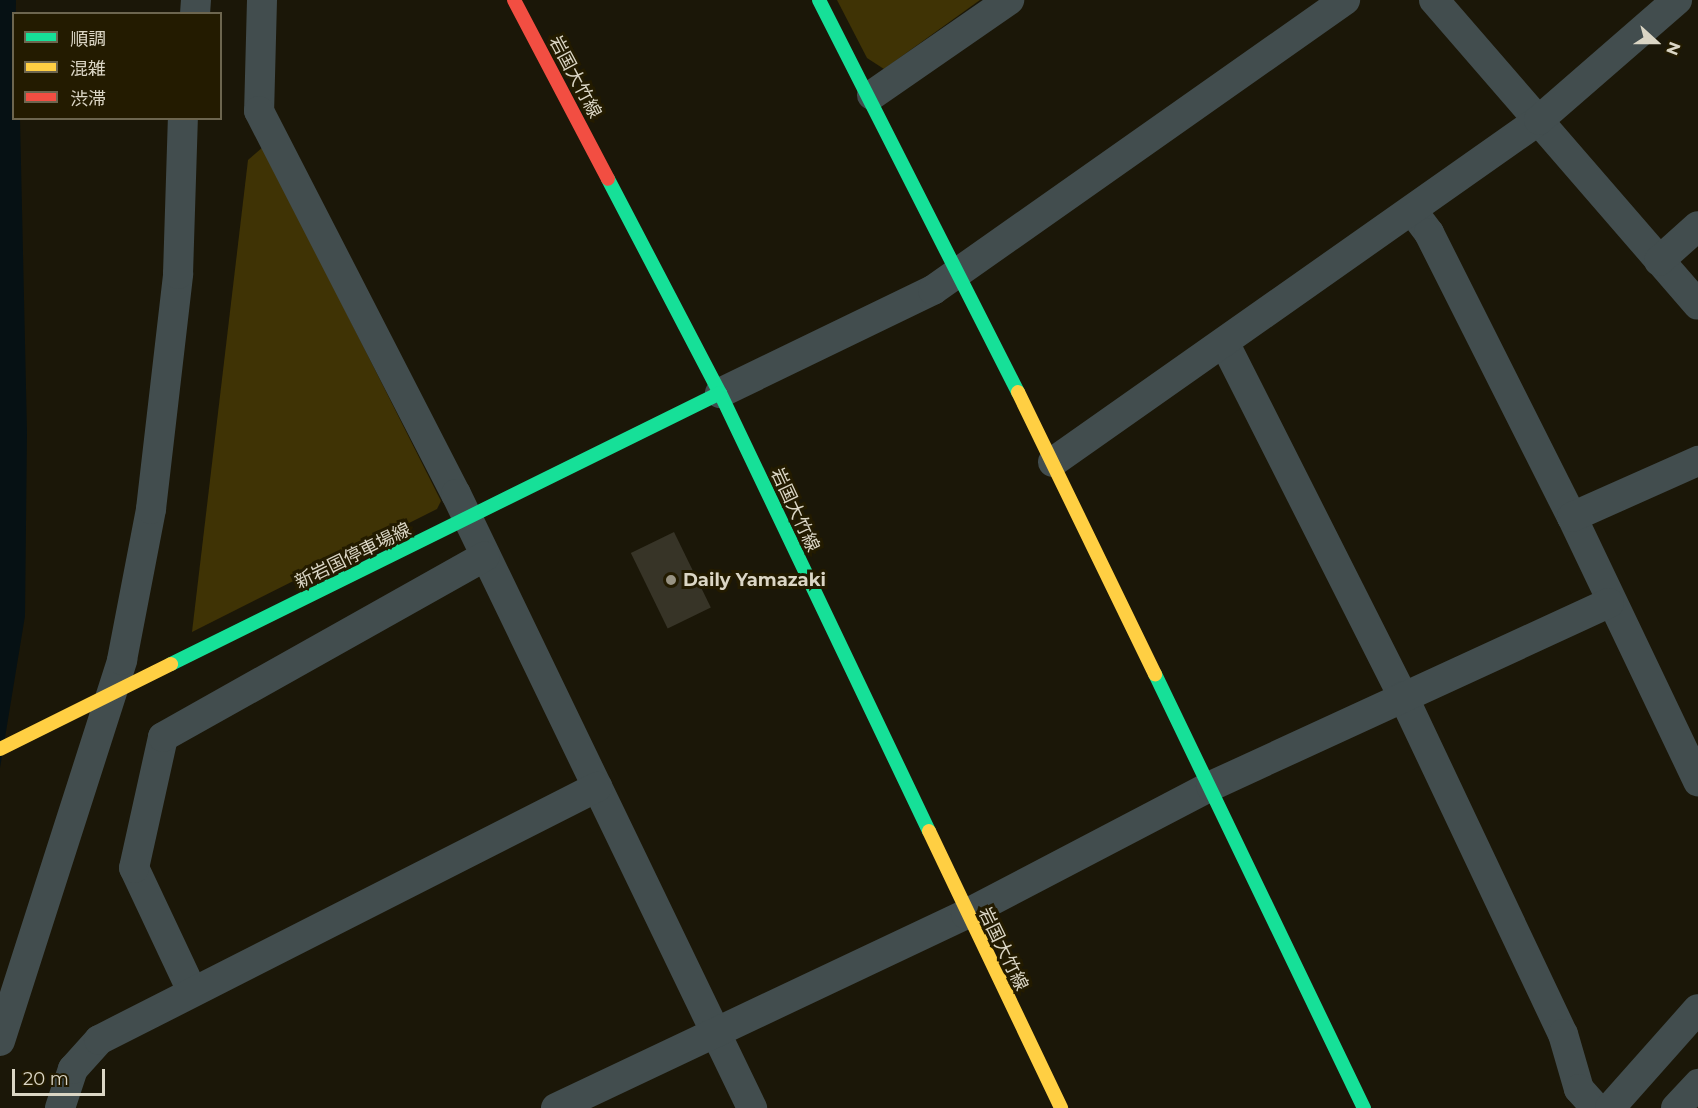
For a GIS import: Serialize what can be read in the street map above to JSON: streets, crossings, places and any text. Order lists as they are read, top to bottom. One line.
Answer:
{"streets":{"main road":["岩国大竹線","新岩国停車場線"]},"crossings":[["岩国大竹線","新岩国停車場線"]],"places":["Daily Yamazaki"],"legend":["順調","混雑","渋滞"],"scale_bar":"20 m","north":"right"}
